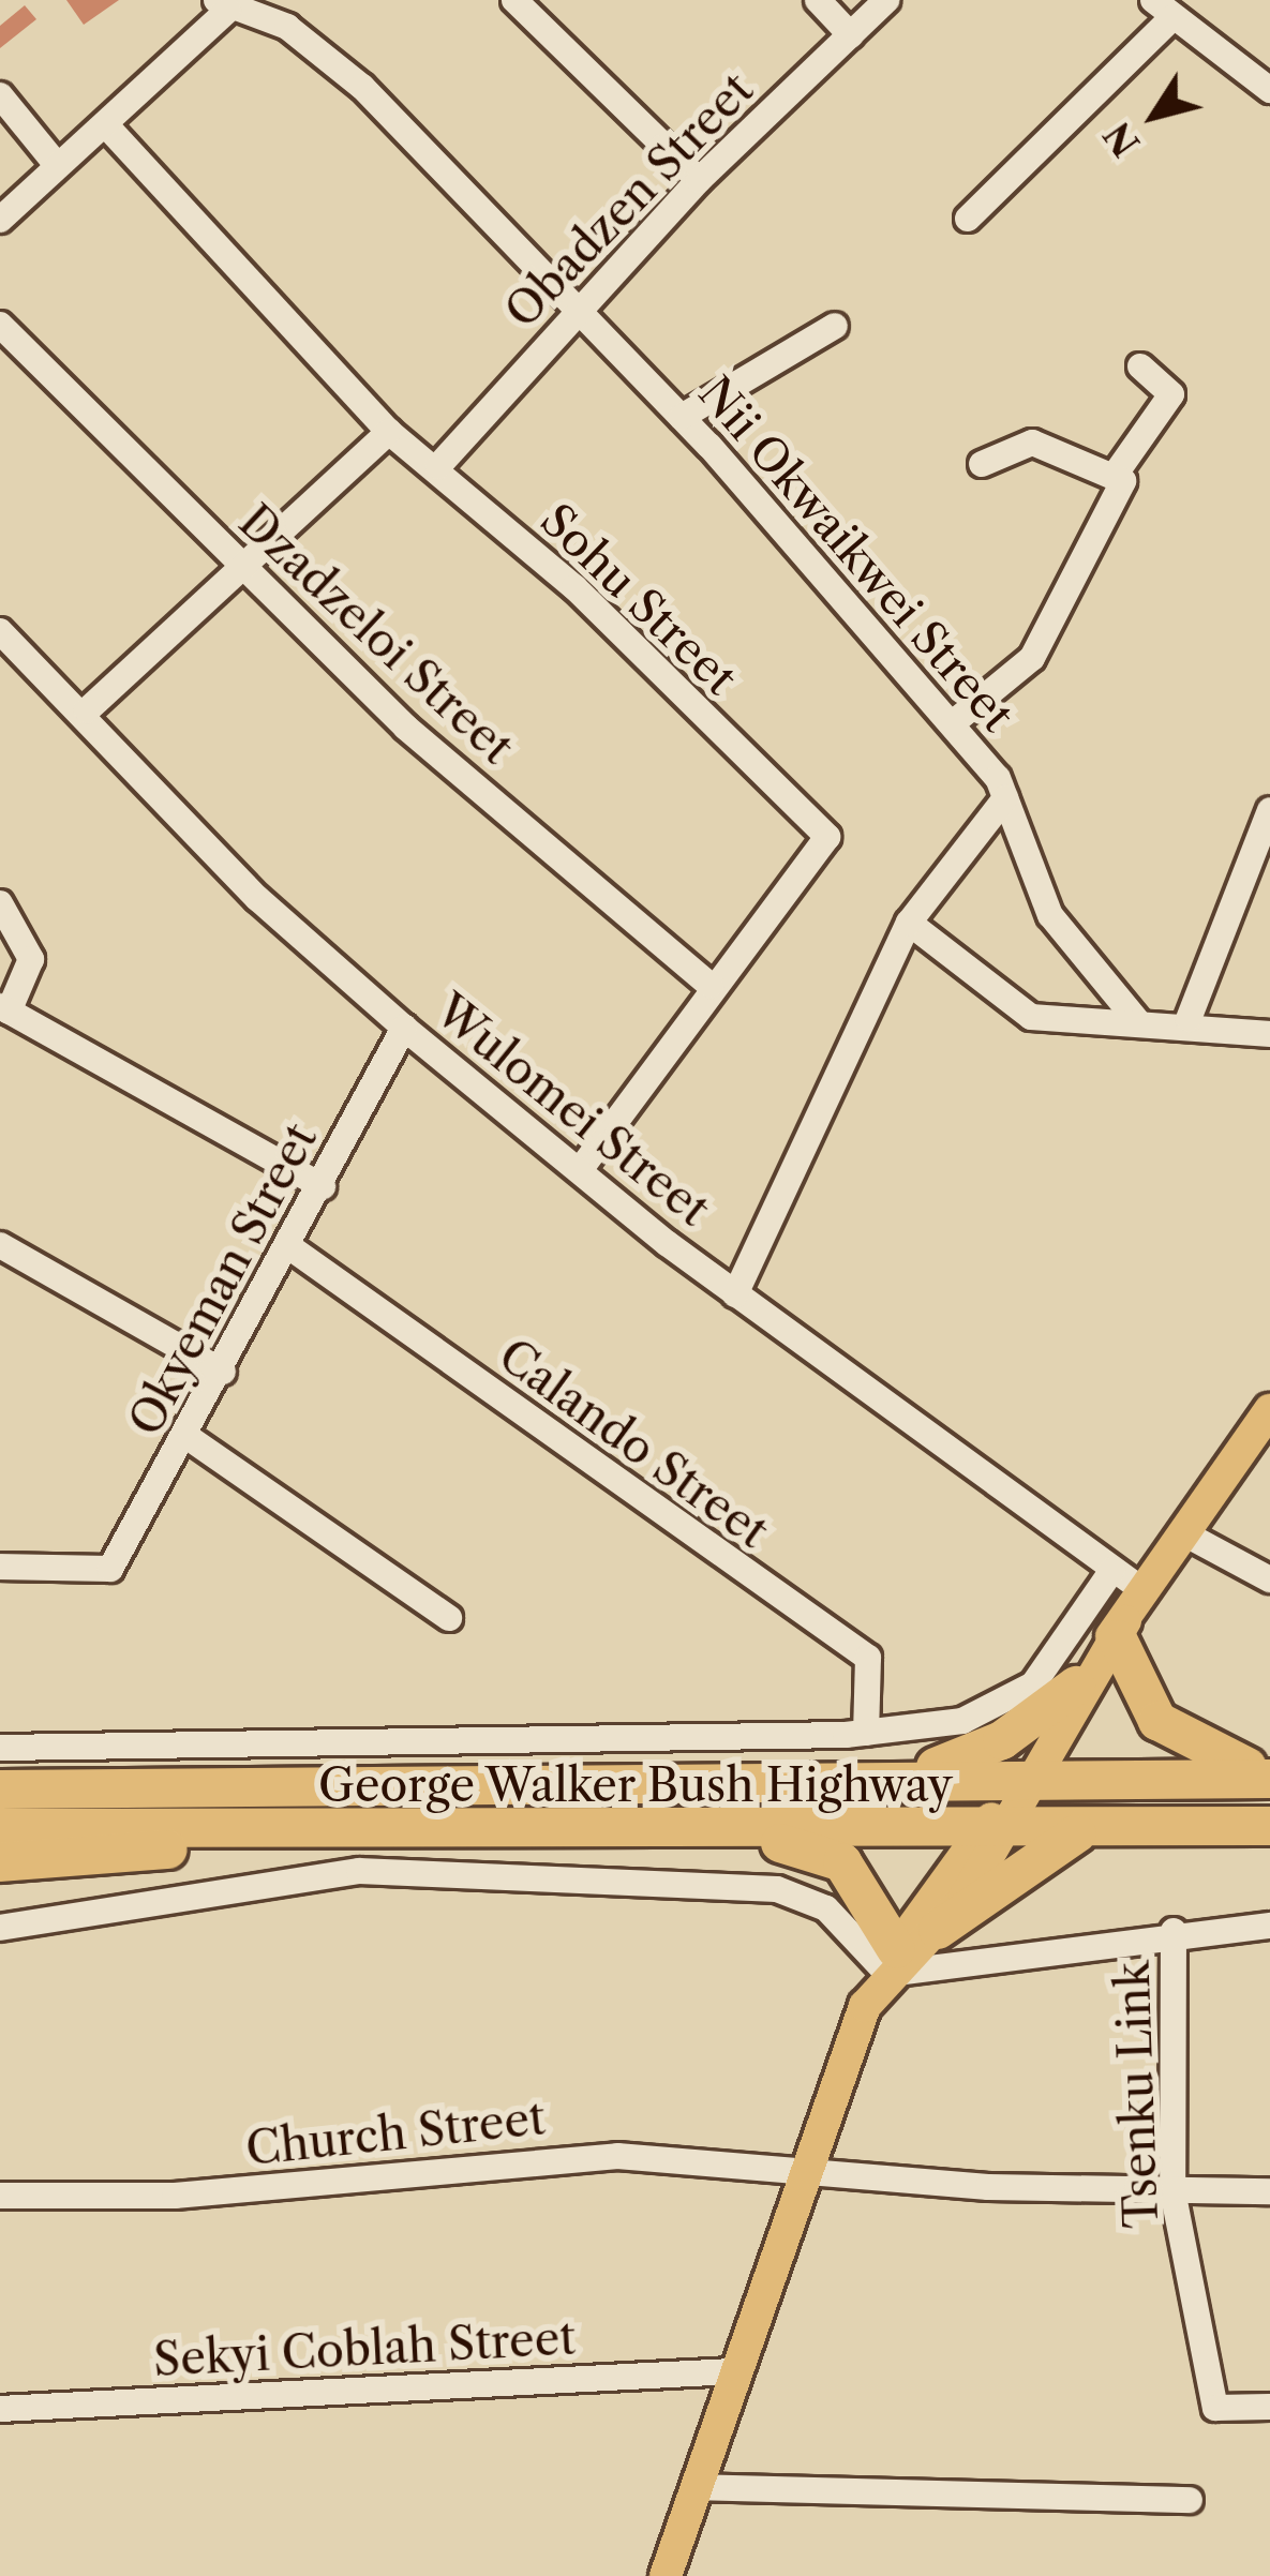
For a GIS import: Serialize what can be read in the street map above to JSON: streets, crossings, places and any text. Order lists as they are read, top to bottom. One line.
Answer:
{"streets":{"highway":["George Walker Bush Highway"],"street":["Obadzen Street","Nii Okwaikwei Street","Sohu Street","Dzadzeloi Street","Wulomei Street","Okyeman Street","Calando Street","Tsenku Link","Church Street","Sekyi Coblah Street"]},"crossings":[["Obadzen Street","Nii Okwaikwei Street"],["Obadzen Street","Sohu Street"],["Nii Okwaikwei Street","Wulomei Street"],["Sohu Street","Dzadzeloi Street"],["Sohu Street","Wulomei Street"],["Wulomei Street","Okyeman Street"],["Wulomei Street","George Walker Bush Highway"],["Okyeman Street","Calando Street"],["Calando Street","George Walker Bush Highway"],["Tsenku Link","Church Street"]],"north":"bottom left"}
